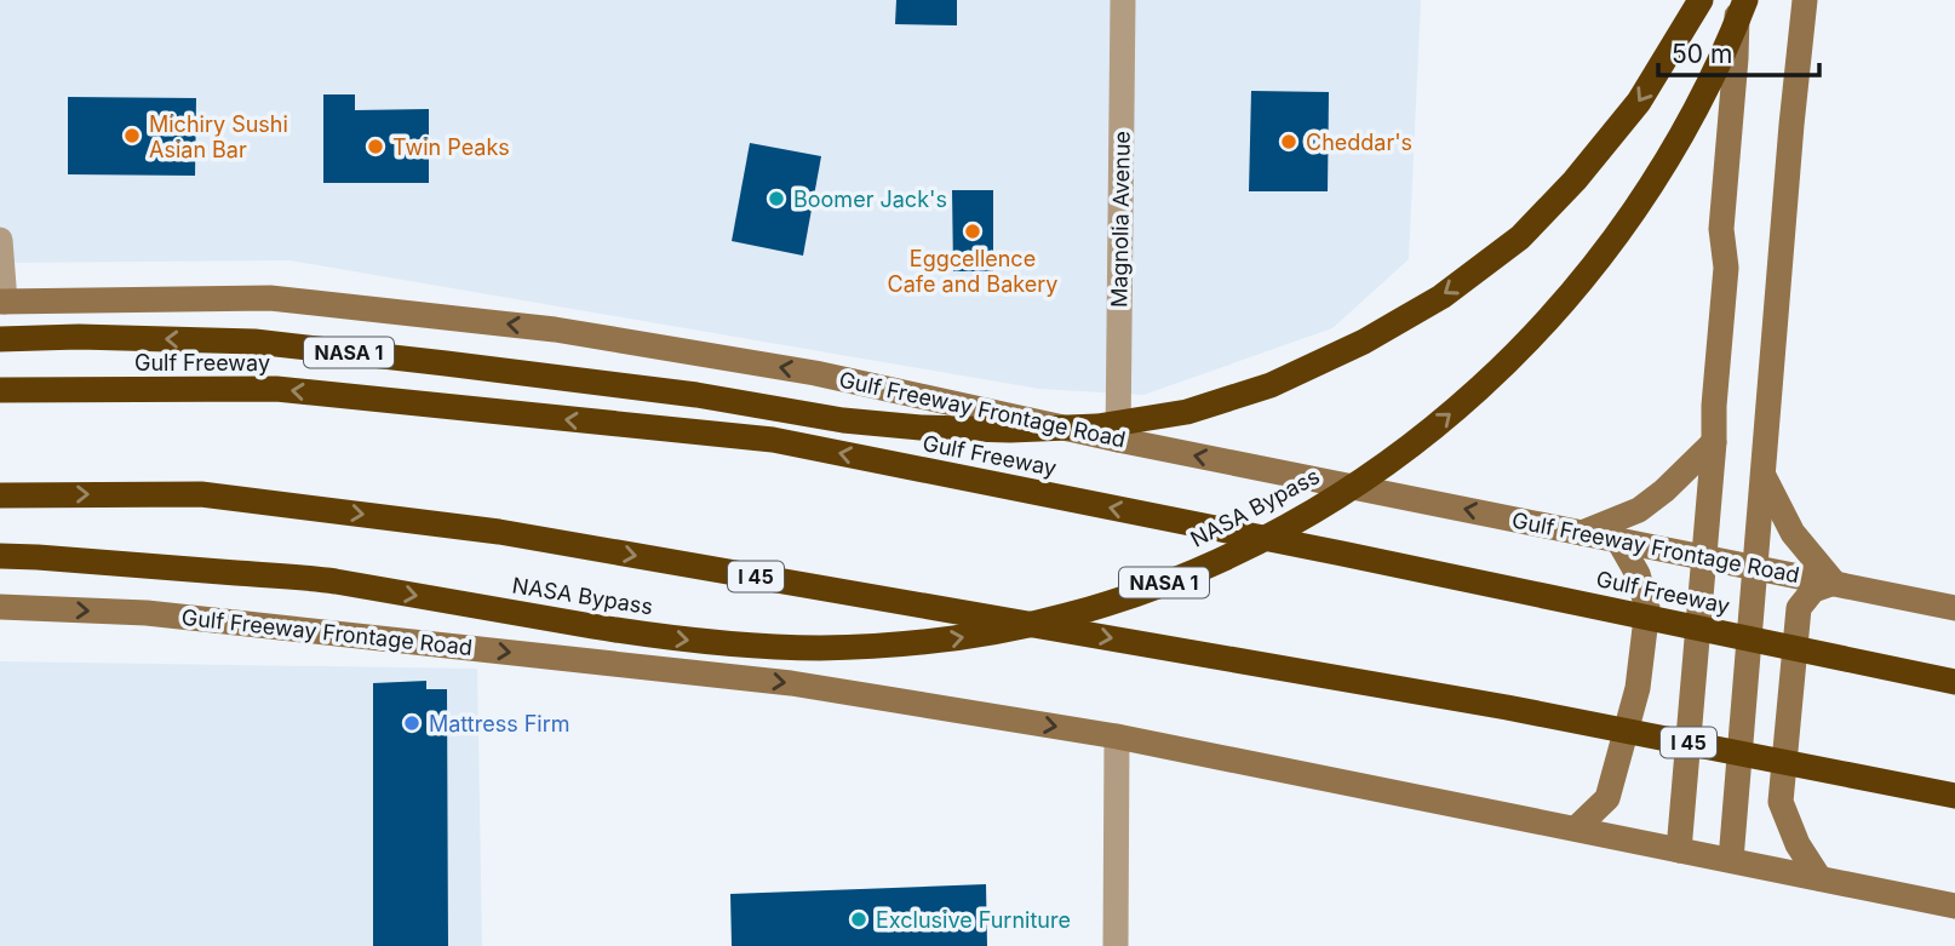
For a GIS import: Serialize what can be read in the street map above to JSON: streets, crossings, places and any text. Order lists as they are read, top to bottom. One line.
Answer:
{"streets":{"highway":["NASA 1","Gulf Freeway","NASA Bypass","I 45"],"main road":["Gulf Freeway Frontage Road"],"street":["Magnolia Avenue"]},"crossings":[["Magnolia Avenue","Gulf Freeway Frontage Road"]],"places":["Michiry Sushi Asian Bar","Cheddar's","Twin Peaks","Boomer Jack's","Eggcellence Cafe and Bakery","Mattress Firm","Exclusive Furniture"],"scale_bar":"50 m"}
